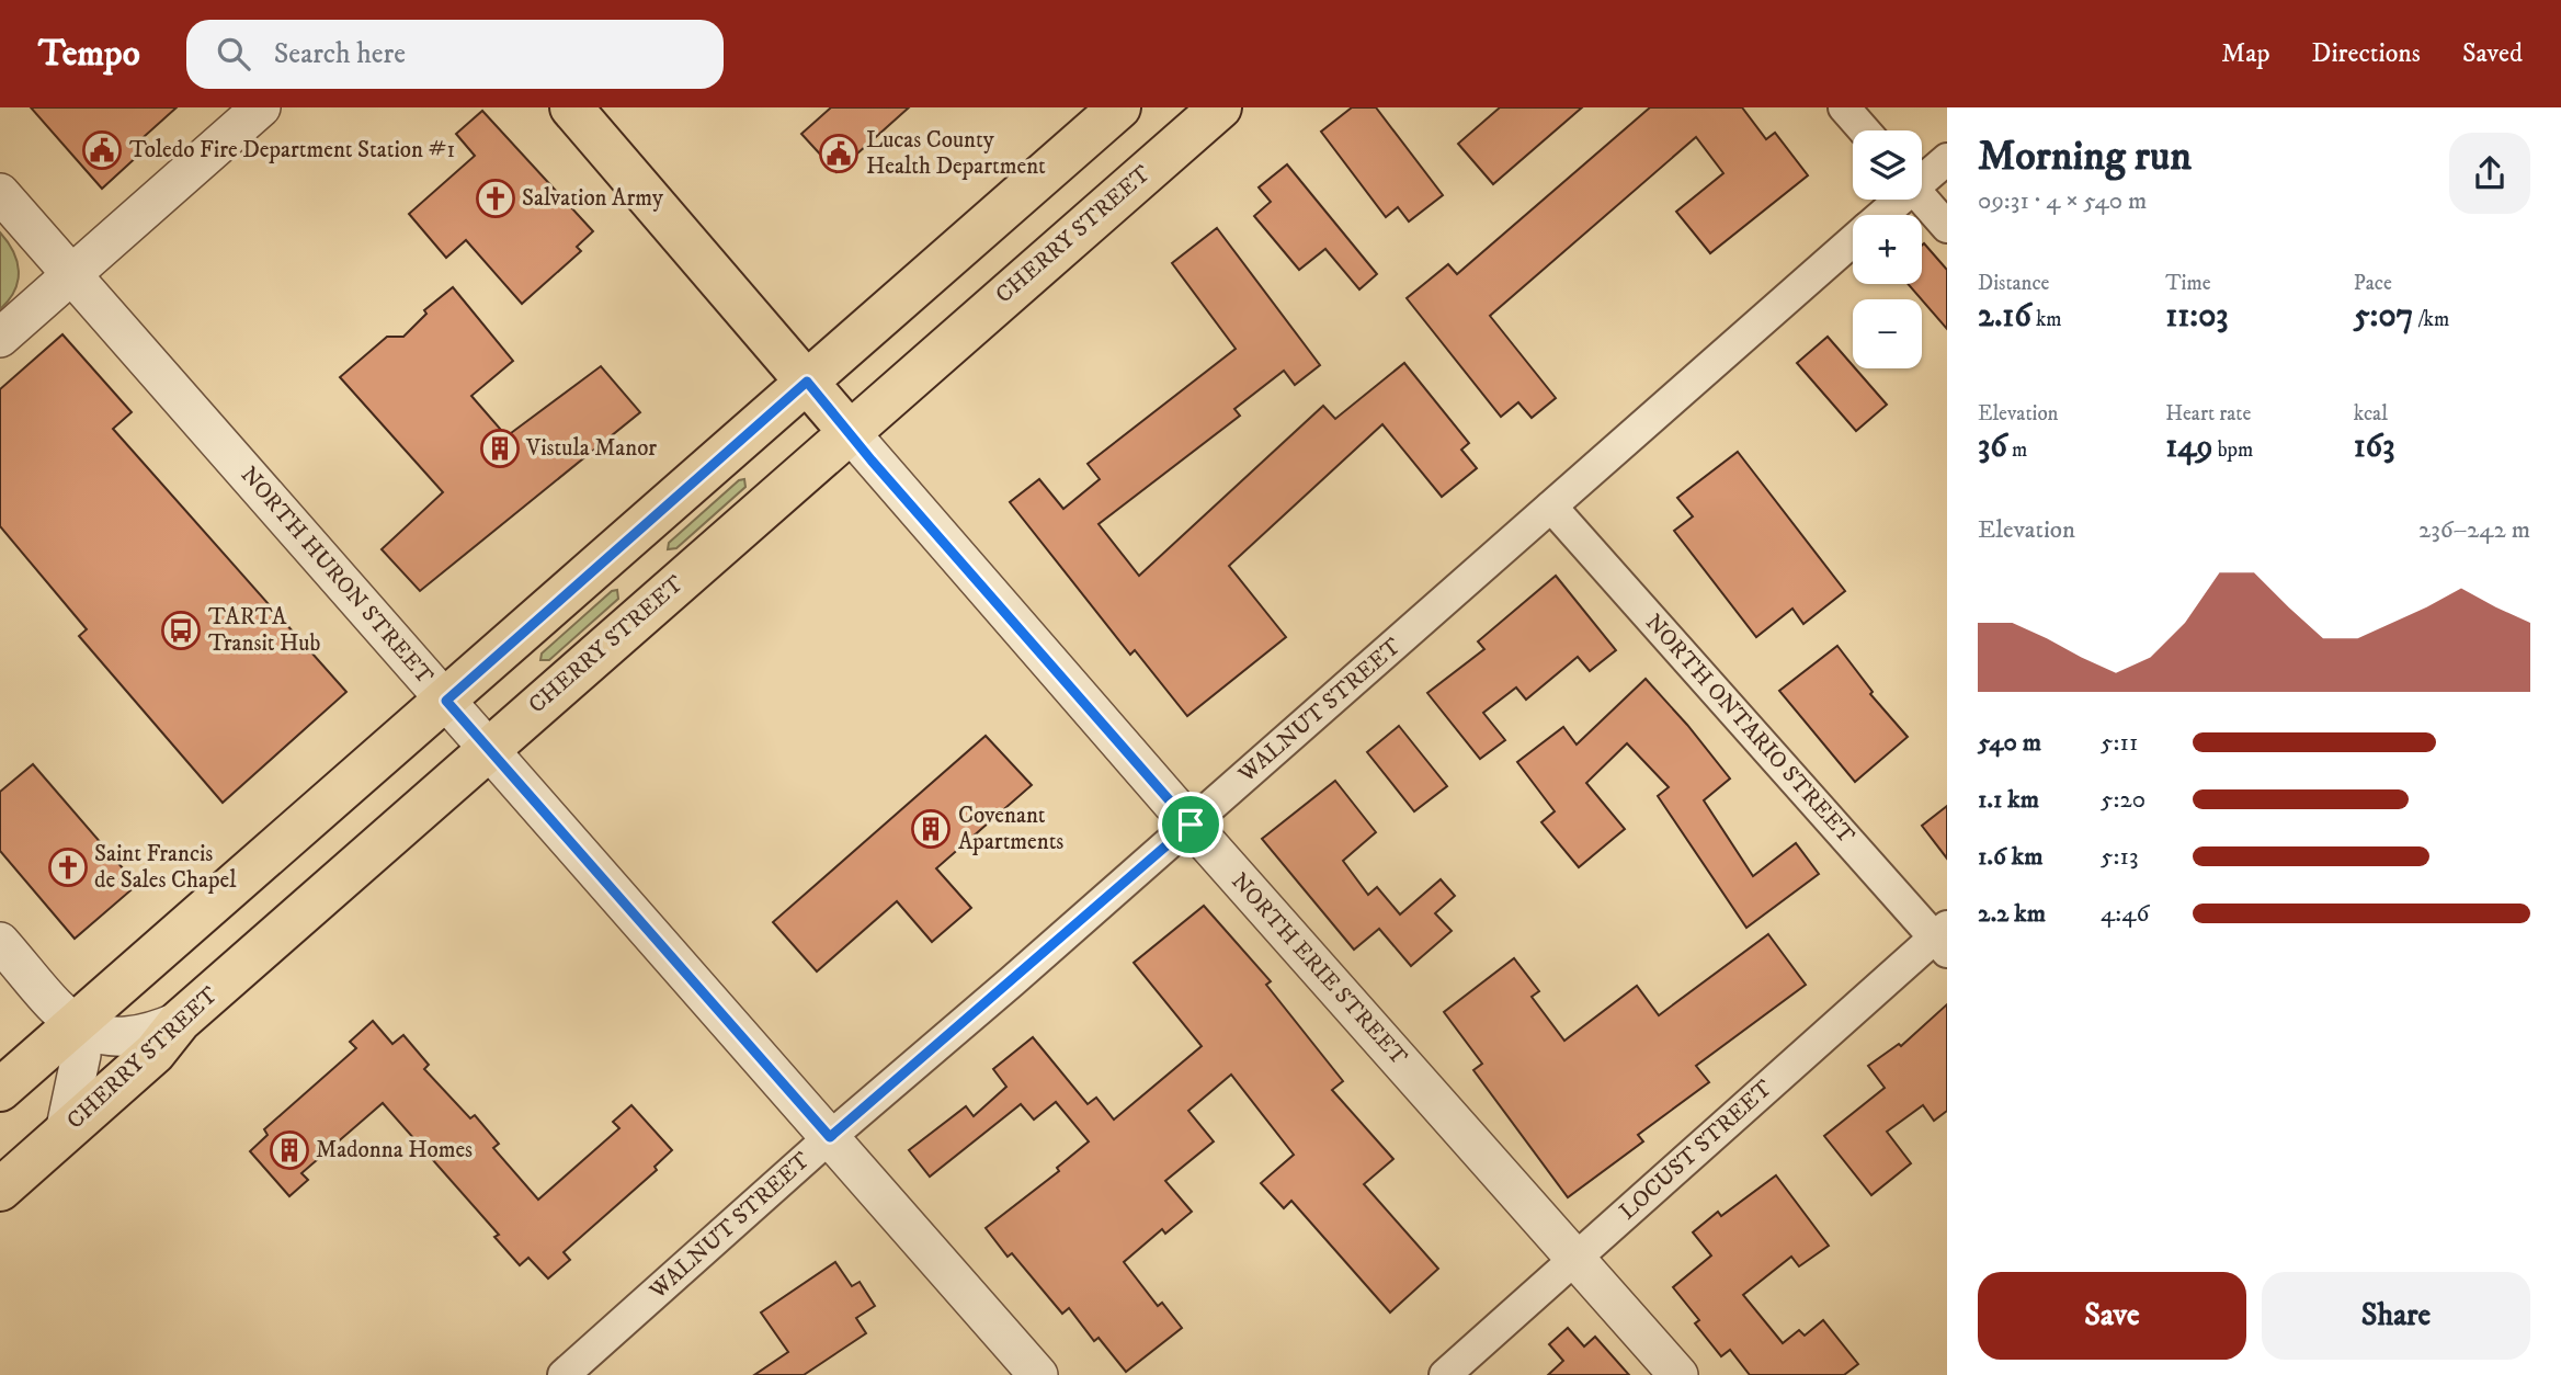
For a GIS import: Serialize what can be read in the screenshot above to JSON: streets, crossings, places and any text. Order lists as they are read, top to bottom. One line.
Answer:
{"streets":{"main road":["CHERRY STREET","NORTH ERIE STREET"],"street":["NORTH HURON STREET","WALNUT STREET","NORTH ONTARIO STREET","LOCUST STREET"]},"crossings":[["CHERRY STREET","NORTH HURON STREET"],["CHERRY STREET","NORTH ERIE STREET"],["NORTH HURON STREET","WALNUT STREET"],["WALNUT STREET","NORTH ONTARIO STREET"],["WALNUT STREET","NORTH ERIE STREET"],["NORTH ONTARIO STREET","LOCUST STREET"],["NORTH ERIE STREET","LOCUST STREET"]],"places":{"public building":["Toledo Fire Department Station #1","Lucas County Health Department"],"church":["Salvation Army","Saint Francis de Sales Chapel"],"building":["Vistula Manor","Covenant Apartments","Madonna Homes"],"bus stop":["TARTA Transit Hub"]},"page":{"header":"Tempo","search":"Search here","nav":["Map","Directions","Saved"],"heading":["Morning run","09:31 · 4 × 540 m"],"map_buttons":["+","−"],"stats":[["Distance","2.16 km"],["Time","11:03"],["Pace","5:07 /km"],["Elevation","36 m"],["Heart rate","149 bpm"],["kcal","163"]],"chart":["Elevation","236–242 m"],"list":[{"name":"540 m","note":"5:11"},{"name":"1.1 km","note":"5:20"},{"name":"1.6 km","note":"5:13"},{"name":"2.2 km","note":"4:46"}],"buttons":["Save","Share"]}}
